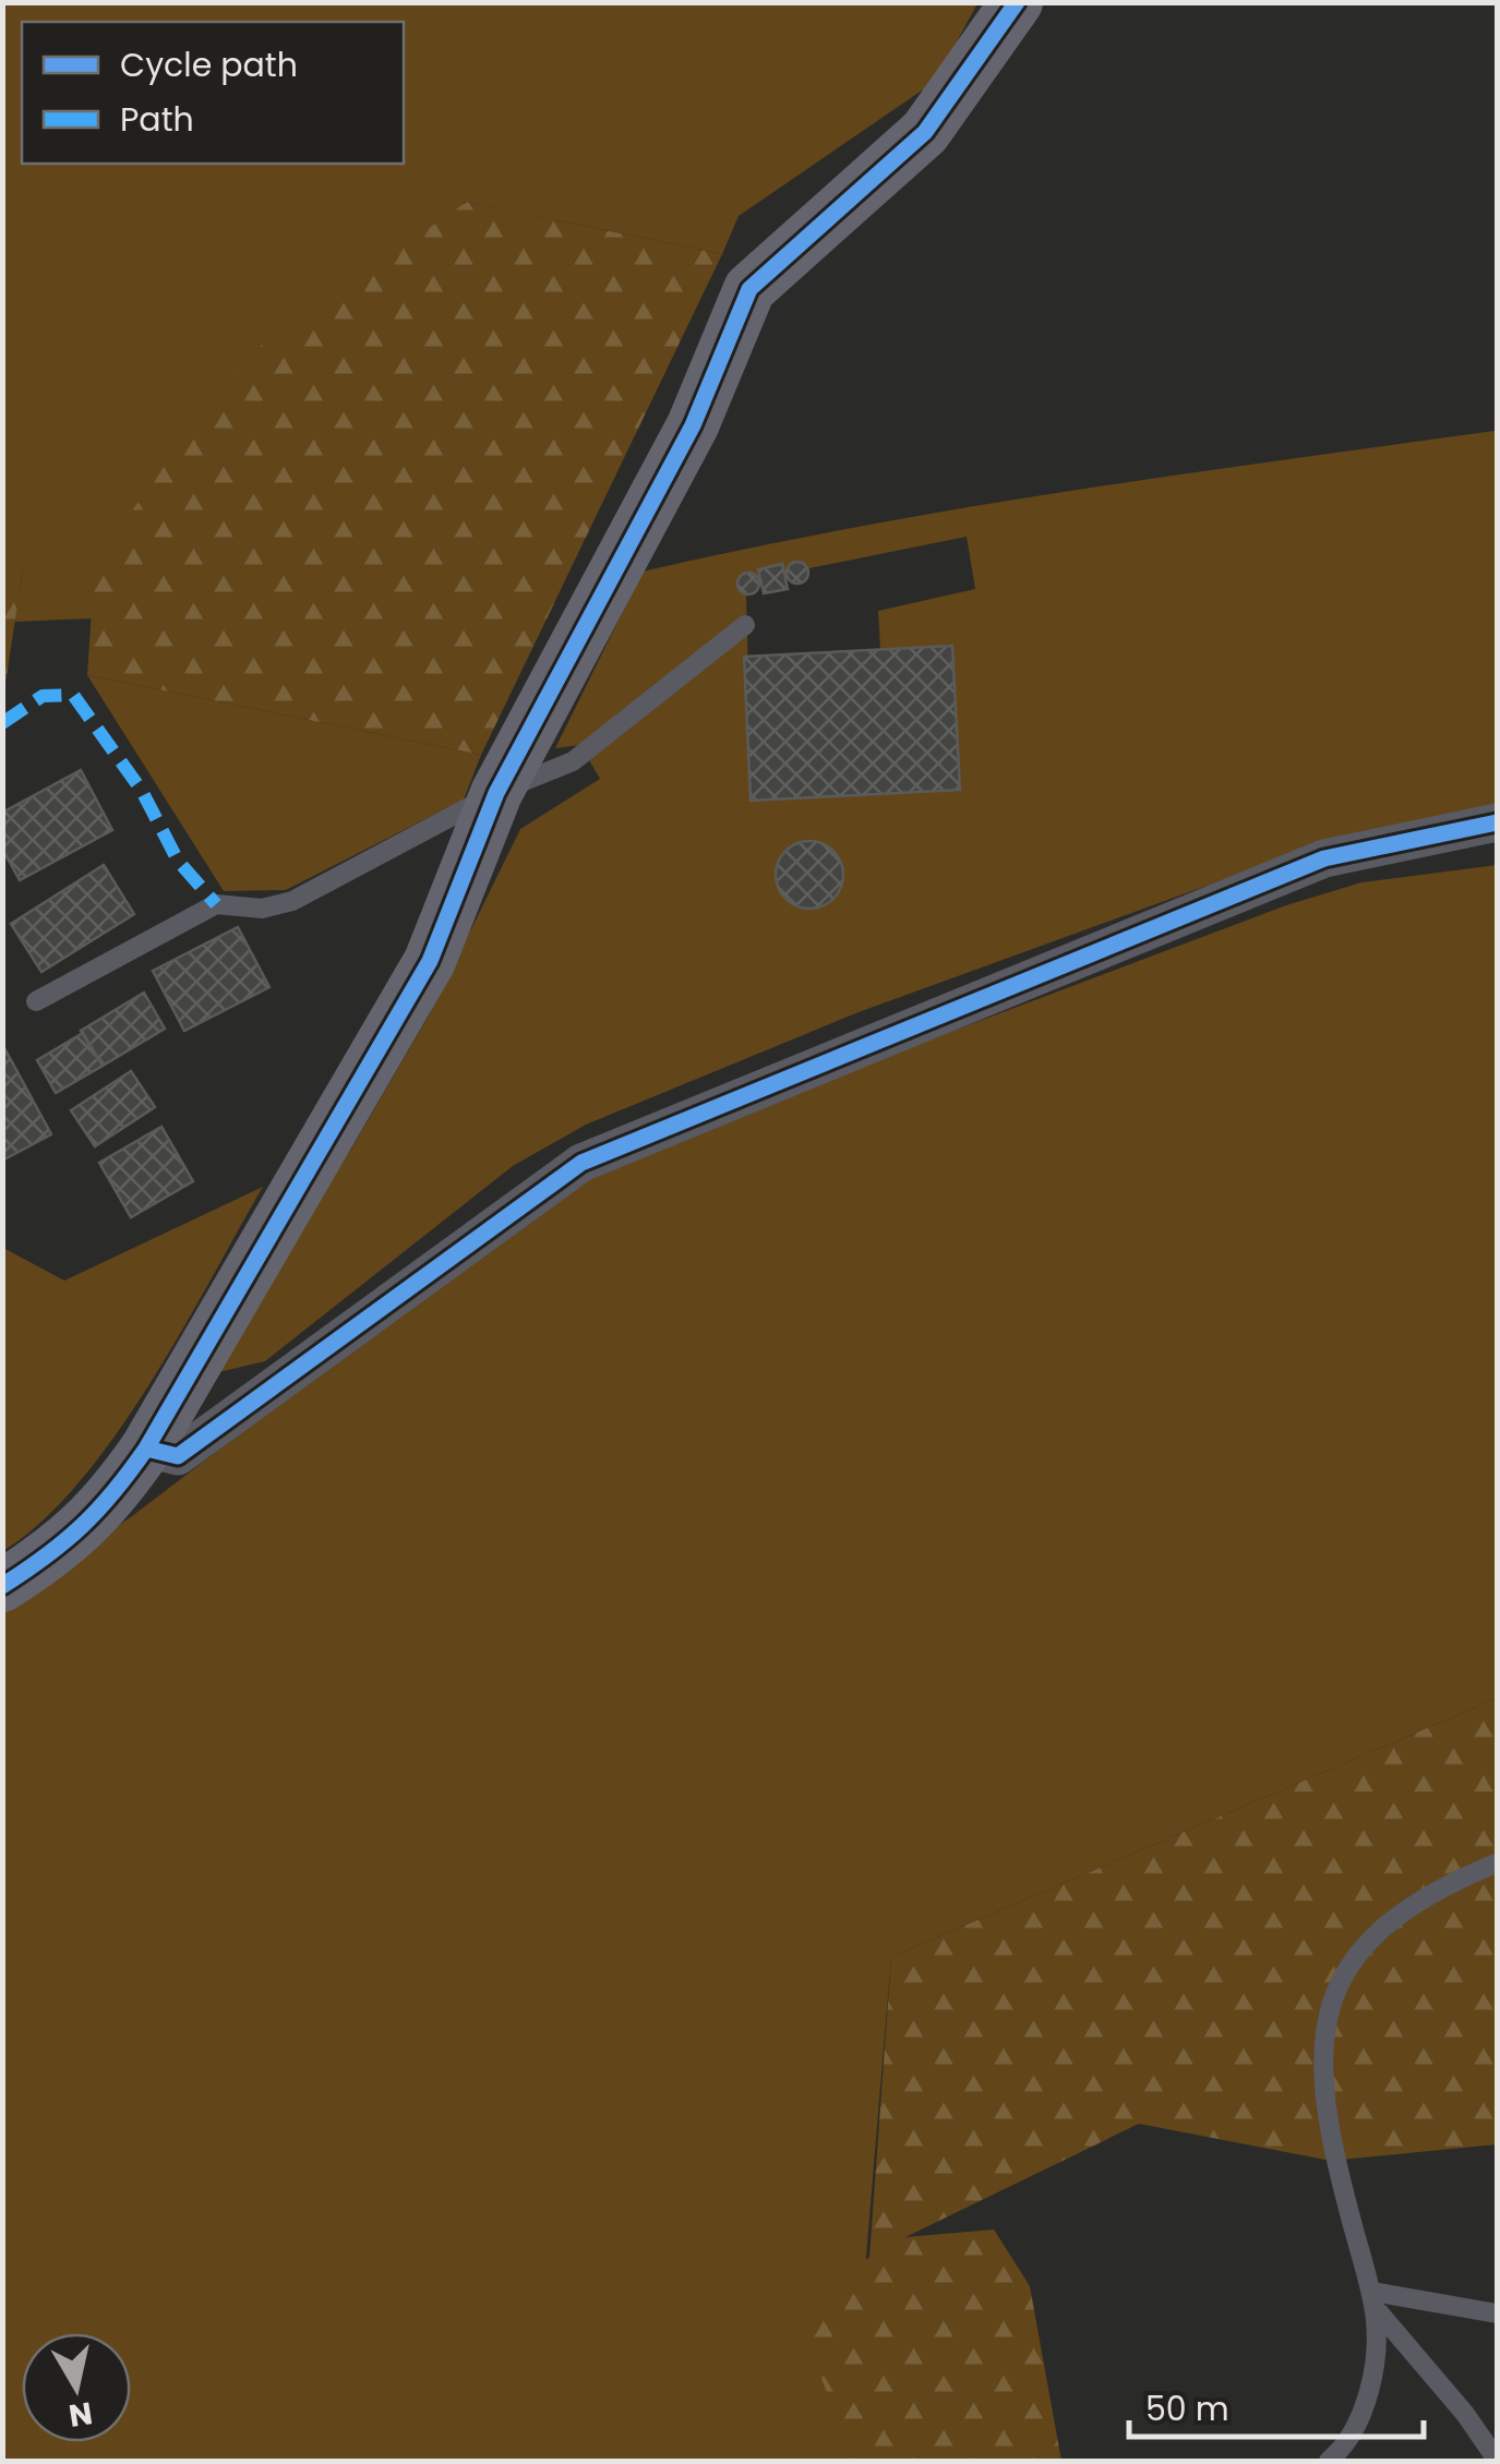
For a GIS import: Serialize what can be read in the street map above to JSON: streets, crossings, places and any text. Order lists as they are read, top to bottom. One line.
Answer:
{"legend":["Cycle path","Path"],"scale_bar":"50 m","north":"bottom"}
